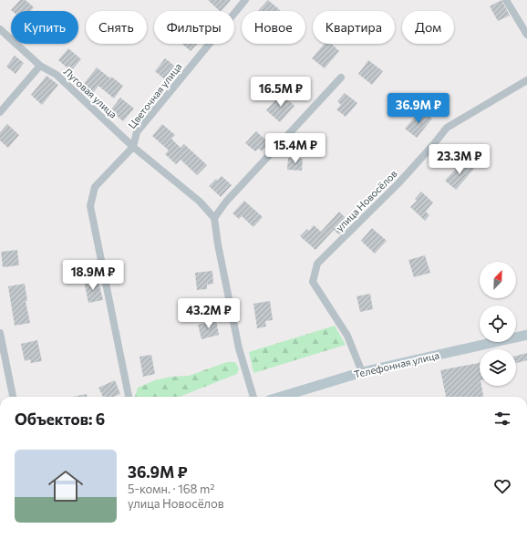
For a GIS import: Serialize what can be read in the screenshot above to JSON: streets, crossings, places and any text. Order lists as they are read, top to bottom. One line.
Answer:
{"streets":{"street":["Луговая улица","Цветочная улица","улица Новосёлов","Телефонная улица"]},"crossings":[["Луговая улица","Цветочная улица"],["улица Новосёлов","Телефонная улица"]],"north":"top right","page":{"chip":["Купить","Снять","Фильтры","Новое","Квартира","Дом"],"price":["16.5M ₽","36.9M ₽","15.4M ₽","23.3M ₽","18.9M ₽","43.2M ₽"],"heading":"Объектов: 6","list":[{"name":"36.9M ₽","note":"5-комн. · 168 m² · улица Новосёлов"}]}}
